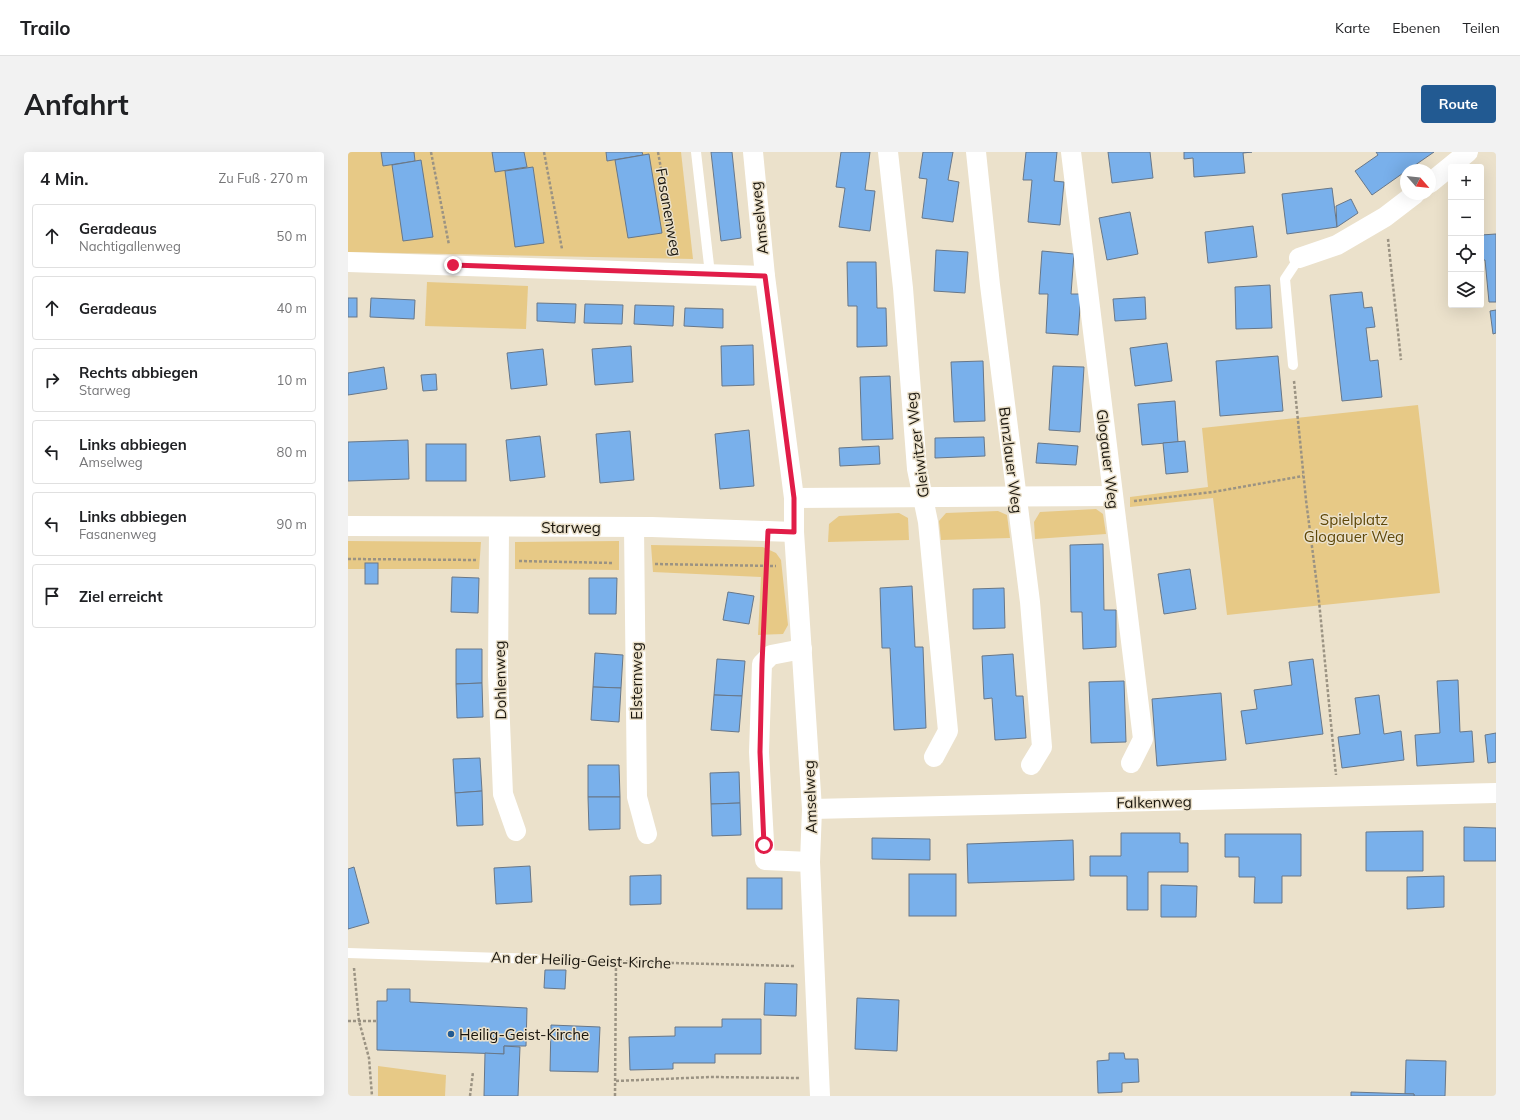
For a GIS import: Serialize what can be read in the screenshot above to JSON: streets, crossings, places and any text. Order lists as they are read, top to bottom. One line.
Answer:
{"streets":{"street":["Fasanenweg","Amselweg","Gleiwitzer Weg","Glogauer Weg","Bunzlauer Weg","Starweg","Dohlenweg","Elsternweg","Falkenweg"],"lane":["An der Heilig-Geist-Kirche"]},"crossings":[["Fasanenweg","Amselweg"],["Amselweg","Starweg"],["Amselweg","Falkenweg"],["Amselweg","An der Heilig-Geist-Kirche"],["Starweg","Dohlenweg"],["Starweg","Elsternweg"]],"parks":["Spielplatz Glogauer Weg"],"places":["Heilig-Geist-Kirche"],"north":"bottom right","page":{"header":"Trailo","nav":["Karte","Ebenen","Teilen"],"buttons":"Route","title":"Anfahrt","heading":["4 Min.","Zu Fuß · 270 m"],"map_buttons":["+","−"],"list":[["Geradeaus","Nachtigallenweg","50 m"],["Geradeaus","40 m"],["Rechts abbiegen","Starweg","10 m"],["Links abbiegen","Amselweg","80 m"],["Links abbiegen","Fasanenweg","90 m"],"Ziel erreicht"]}}
